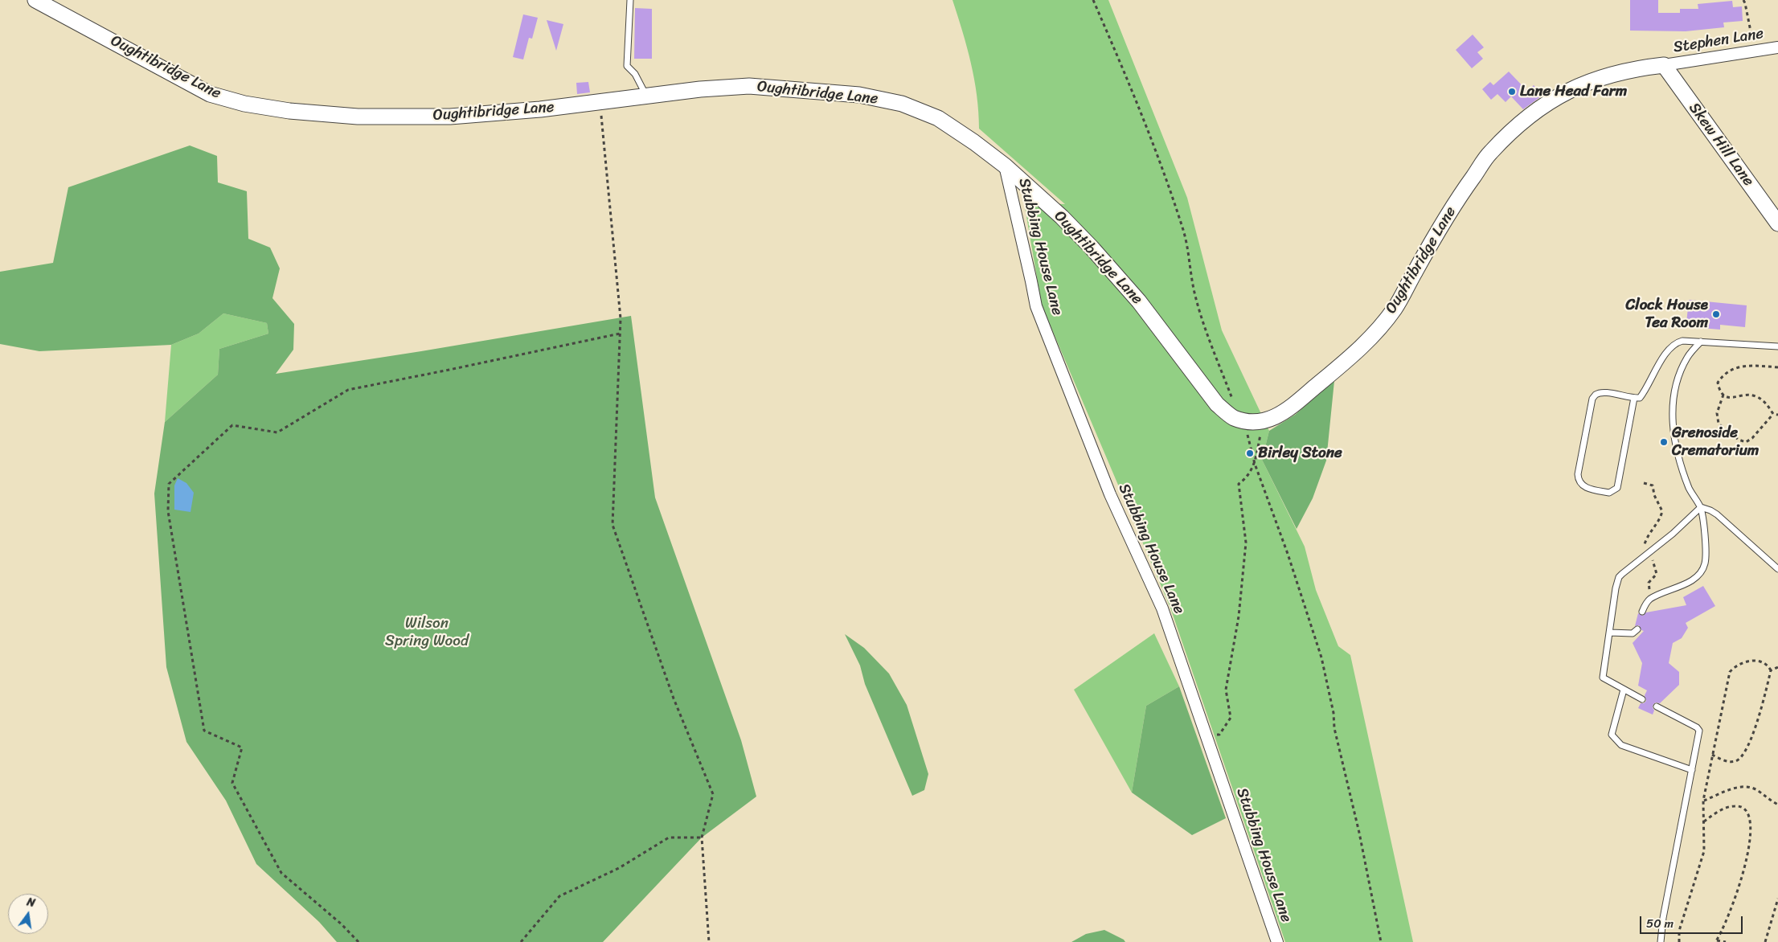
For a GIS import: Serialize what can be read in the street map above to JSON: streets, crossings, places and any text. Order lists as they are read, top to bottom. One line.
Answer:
{"streets":{"street":["Stephen Lane","Oughtibridge Lane","Skew Hill Lane","Stubbing House Lane"]},"crossings":[["Stephen Lane","Oughtibridge Lane"],["Stephen Lane","Skew Hill Lane"],["Oughtibridge Lane","Skew Hill Lane"],["Oughtibridge Lane","Stubbing House Lane"]],"parks":["Wilson Spring Wood"],"places":["Lane Head Farm","Clock House Tea Room","Grenoside Crematorium","Birley Stone"],"scale_bar":"50 m","north":"top"}
